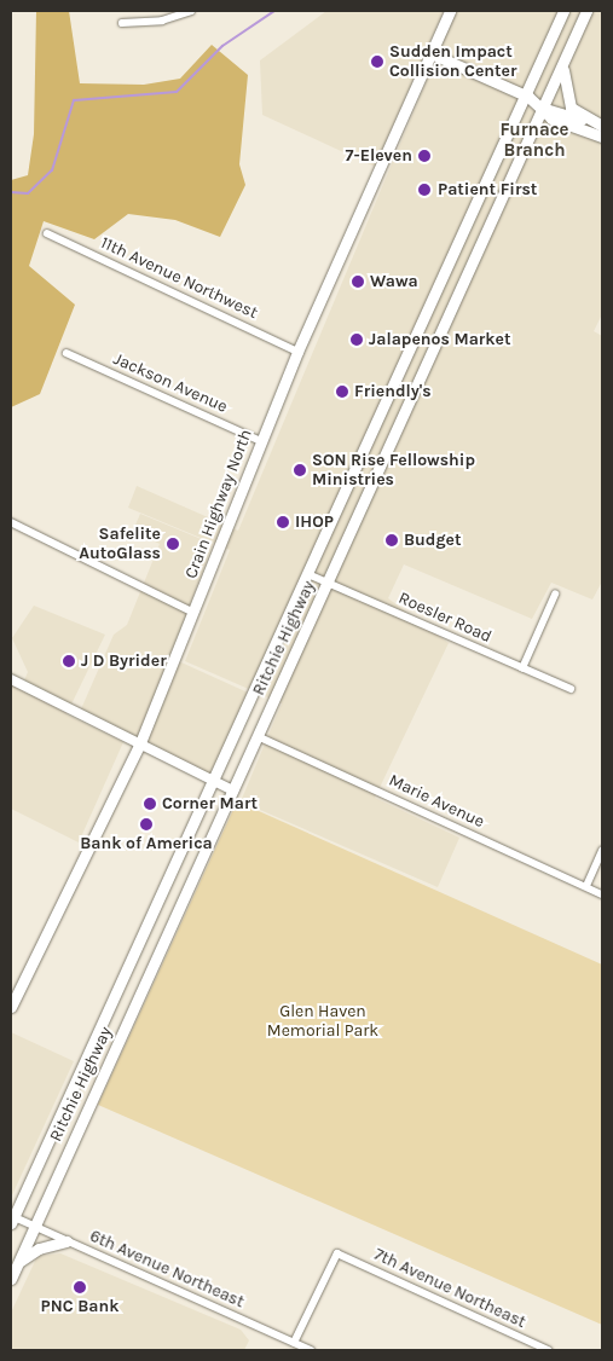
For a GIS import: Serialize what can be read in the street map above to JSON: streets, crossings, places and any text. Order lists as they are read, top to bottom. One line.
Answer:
{"streets":{"main road":["Crain Highway North","Ritchie Highway"],"street":["11th Avenue Northwest","Jackson Avenue","Roesler Road","Marie Avenue","6th Avenue Northeast","7th Avenue Northeast"]},"crossings":[["11th Avenue Northwest","Crain Highway North"],["Jackson Avenue","Crain Highway North"],["Roesler Road","Ritchie Highway"],["Ritchie Highway","Marie Avenue"],["Ritchie Highway","6th Avenue Northeast"],["6th Avenue Northeast","7th Avenue Northeast"]],"districts":["Furnace Branch"],"parks":["Glen Haven Memorial Park"],"places":["Sudden Impact Collision Center","7-Eleven","Patient First","Wawa","Jalapenos Market","Friendly's","SON Rise Fellowship Ministries","IHOP","Budget","Safelite AutoGlass","J D Byrider","Corner Mart","Bank of America","PNC Bank"]}
